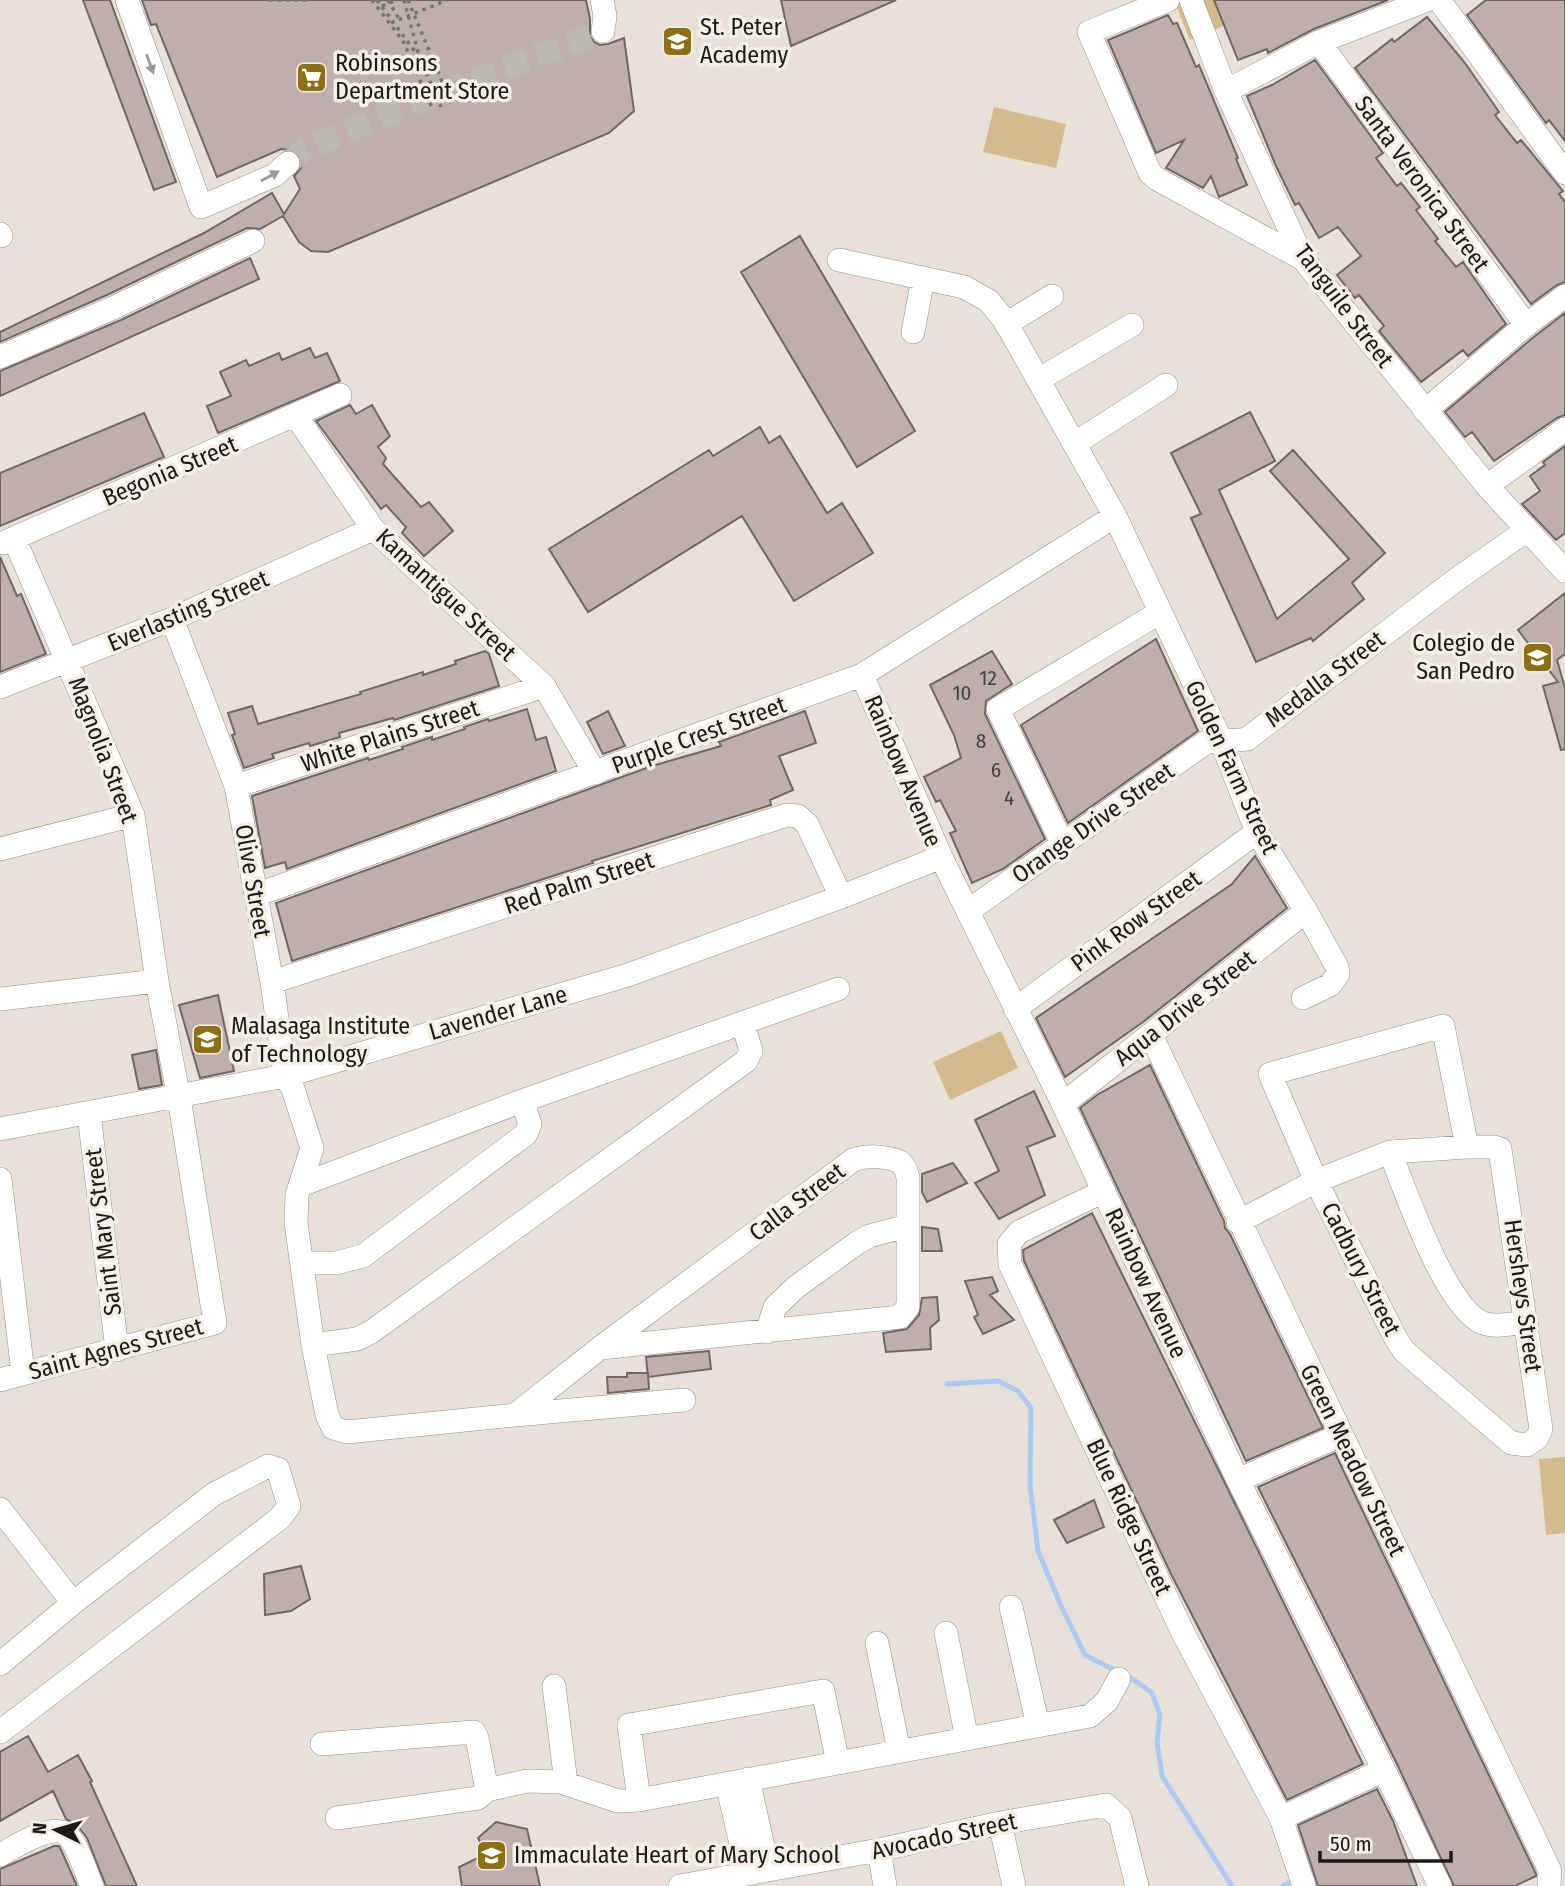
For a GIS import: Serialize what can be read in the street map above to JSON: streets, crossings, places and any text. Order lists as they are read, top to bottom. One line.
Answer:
{"streets":{"street":["Santa Veronica Street","Tanguile Street","Begonia Street","Kamantigue Street","Everlasting Street","Medalla Street","Purple Crest Street","White Plains Street","Magnolia Street","Golden Farm Street","Rainbow Avenue","Orange Drive Street","Olive Street","Red Palm Street","Pink Row Street","Aqua Drive Street","Lavender Lane","Calla Street","Saint Mary Street","Cadbury Street","Hersheys Street","Saint Agnes Street","Green Meadow Street","Blue Ridge Street","Avocado Street"]},"crossings":[["Tanguile Street","Medalla Street"],["Begonia Street","Kamantigue Street"],["Begonia Street","Magnolia Street"],["Kamantigue Street","Everlasting Street"],["Kamantigue Street","Purple Crest Street"],["Kamantigue Street","White Plains Street"],["Everlasting Street","Magnolia Street"],["Everlasting Street","Olive Street"],["Medalla Street","Golden Farm Street"],["Medalla Street","Orange Drive Street"],["Purple Crest Street","Golden Farm Street"],["Purple Crest Street","Rainbow Avenue"],["Purple Crest Street","Olive Street"],["White Plains Street","Olive Street"],["Magnolia Street","Lavender Lane"],["Magnolia Street","Saint Agnes Street"],["Golden Farm Street","Orange Drive Street"],["Golden Farm Street","Pink Row Street"],["Golden Farm Street","Aqua Drive Street"],["Rainbow Avenue","Orange Drive Street"],["Rainbow Avenue","Pink Row Street"],["Rainbow Avenue","Aqua Drive Street"],["Rainbow Avenue","Lavender Lane"],["Rainbow Avenue","Blue Ridge Street"],["Olive Street","Red Palm Street"],["Olive Street","Lavender Lane"],["Red Palm Street","Lavender Lane"],["Aqua Drive Street","Green Meadow Street"],["Lavender Lane","Saint Mary Street"],["Lavender Lane","Saint Agnes Street"],["Saint Mary Street","Saint Agnes Street"],["Cadbury Street","Hersheys Street"]],"places":{"school or university":["St. Peter Academy","Colegio de San Pedro","Malasaga Institute of Technology","Immaculate Heart of Mary School"],"supermarket":["Robinsons Department Store"]},"house_numbers":["12","10","8","6","4"],"scale_bar":"50 m","north":"left"}
